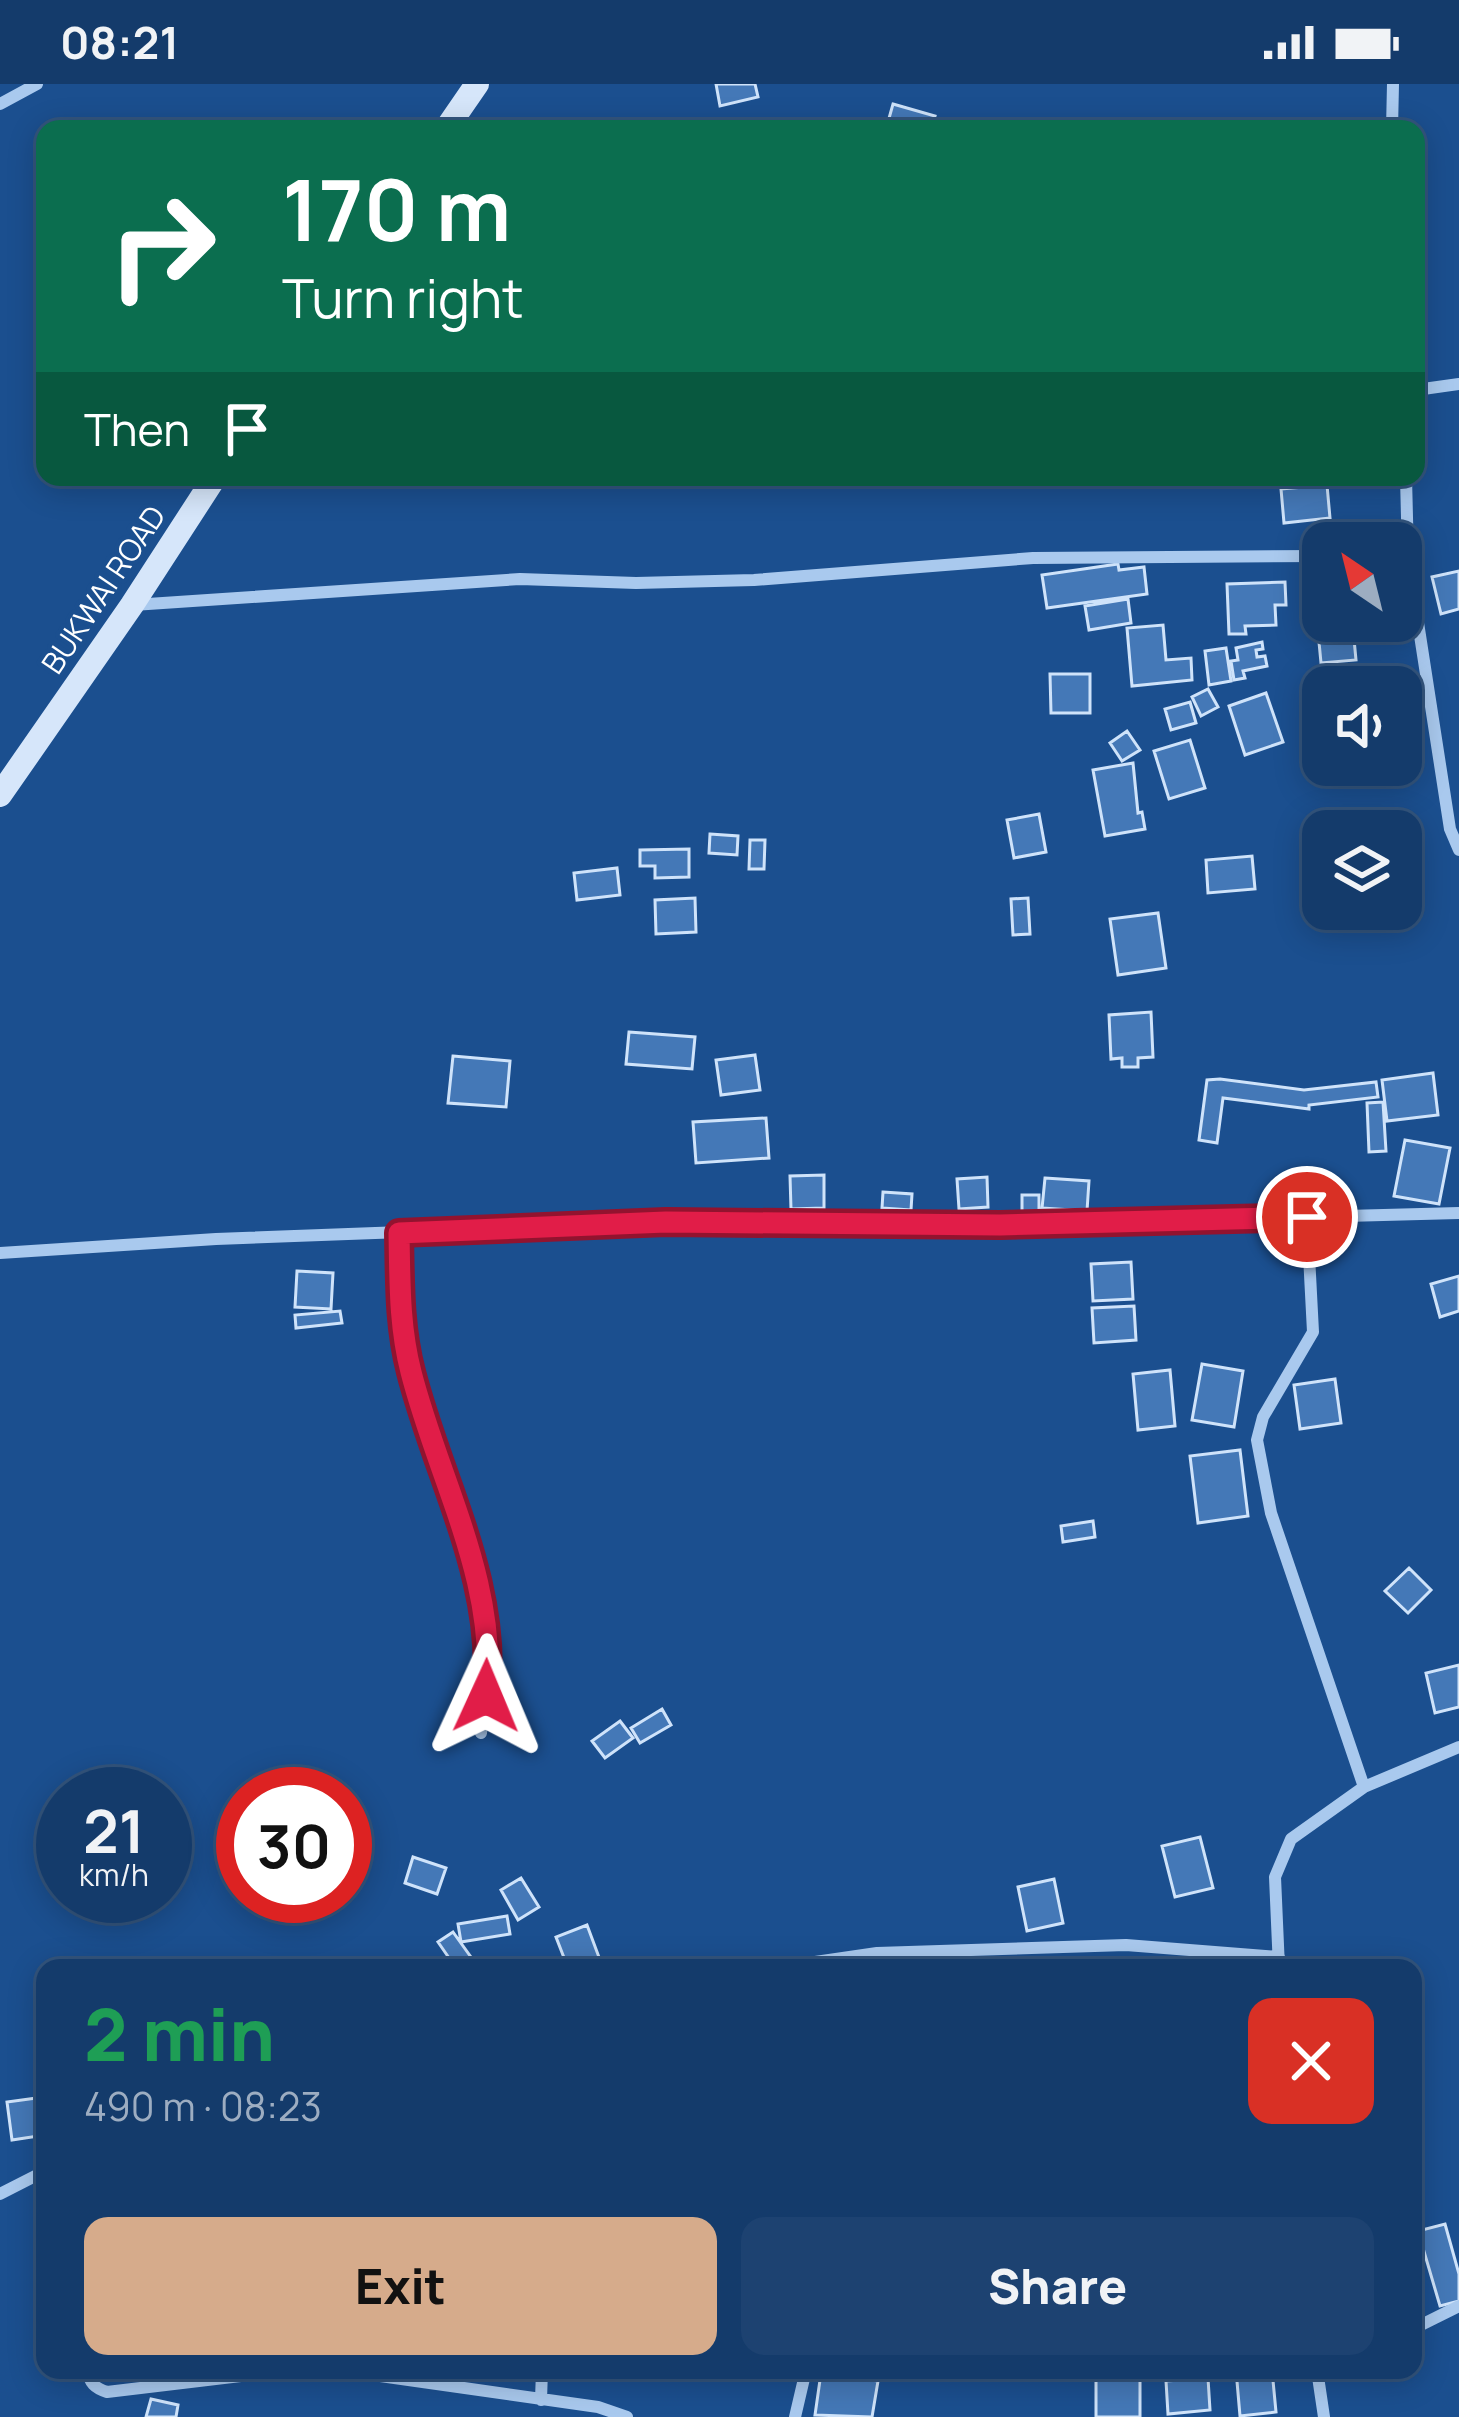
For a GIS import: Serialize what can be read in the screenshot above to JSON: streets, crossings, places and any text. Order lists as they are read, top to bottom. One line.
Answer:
{"streets":{"street":["BUKWAI ROAD"]},"north":"top left","page":{"status":"08:21","turn":["170 m","Turn right"],"then":"Then","speed":"21 km/h","limit":"30","heading":["2 min","490 m · 08:23"],"buttons":["Exit","Share"]}}
